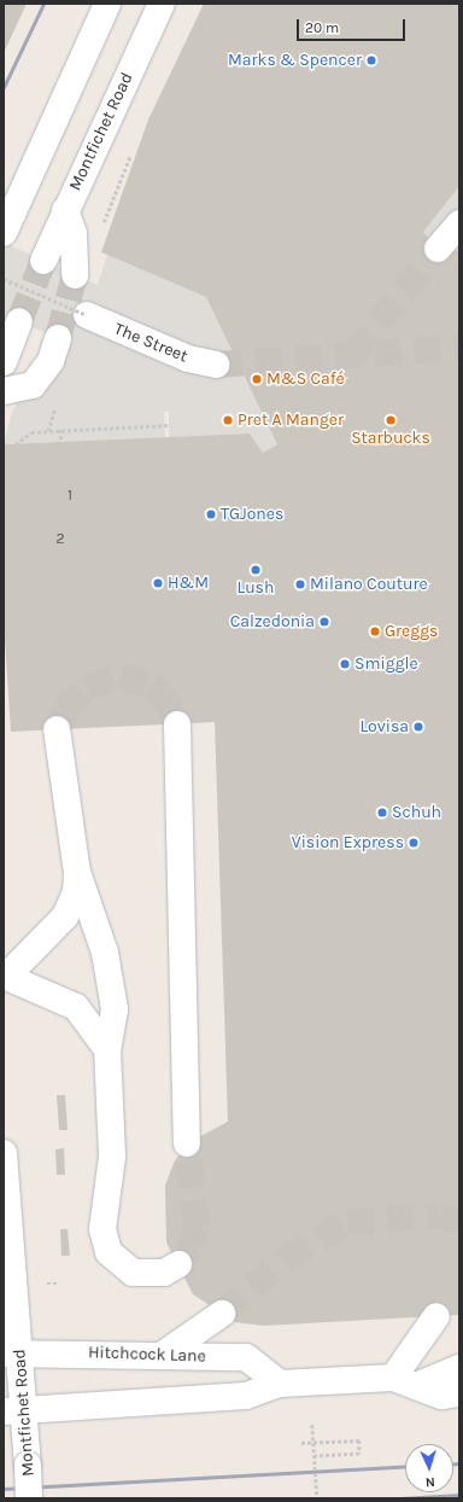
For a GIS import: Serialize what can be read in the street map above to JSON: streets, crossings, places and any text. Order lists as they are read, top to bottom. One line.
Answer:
{"streets":{"street":["Montfichet Road","The Street","Hitchcock Lane"]},"crossings":[["Montfichet Road","Hitchcock Lane"]],"places":["Marks & Spencer","M&S Café","Pret A Manger","Starbucks","TGJones","Lush","H&M","Milano Couture","Calzedonia","Greggs","Smiggle","Lovisa","Schuh","Vision Express"],"house_numbers":["1","2"],"scale_bar":"20 m","north":"bottom"}
